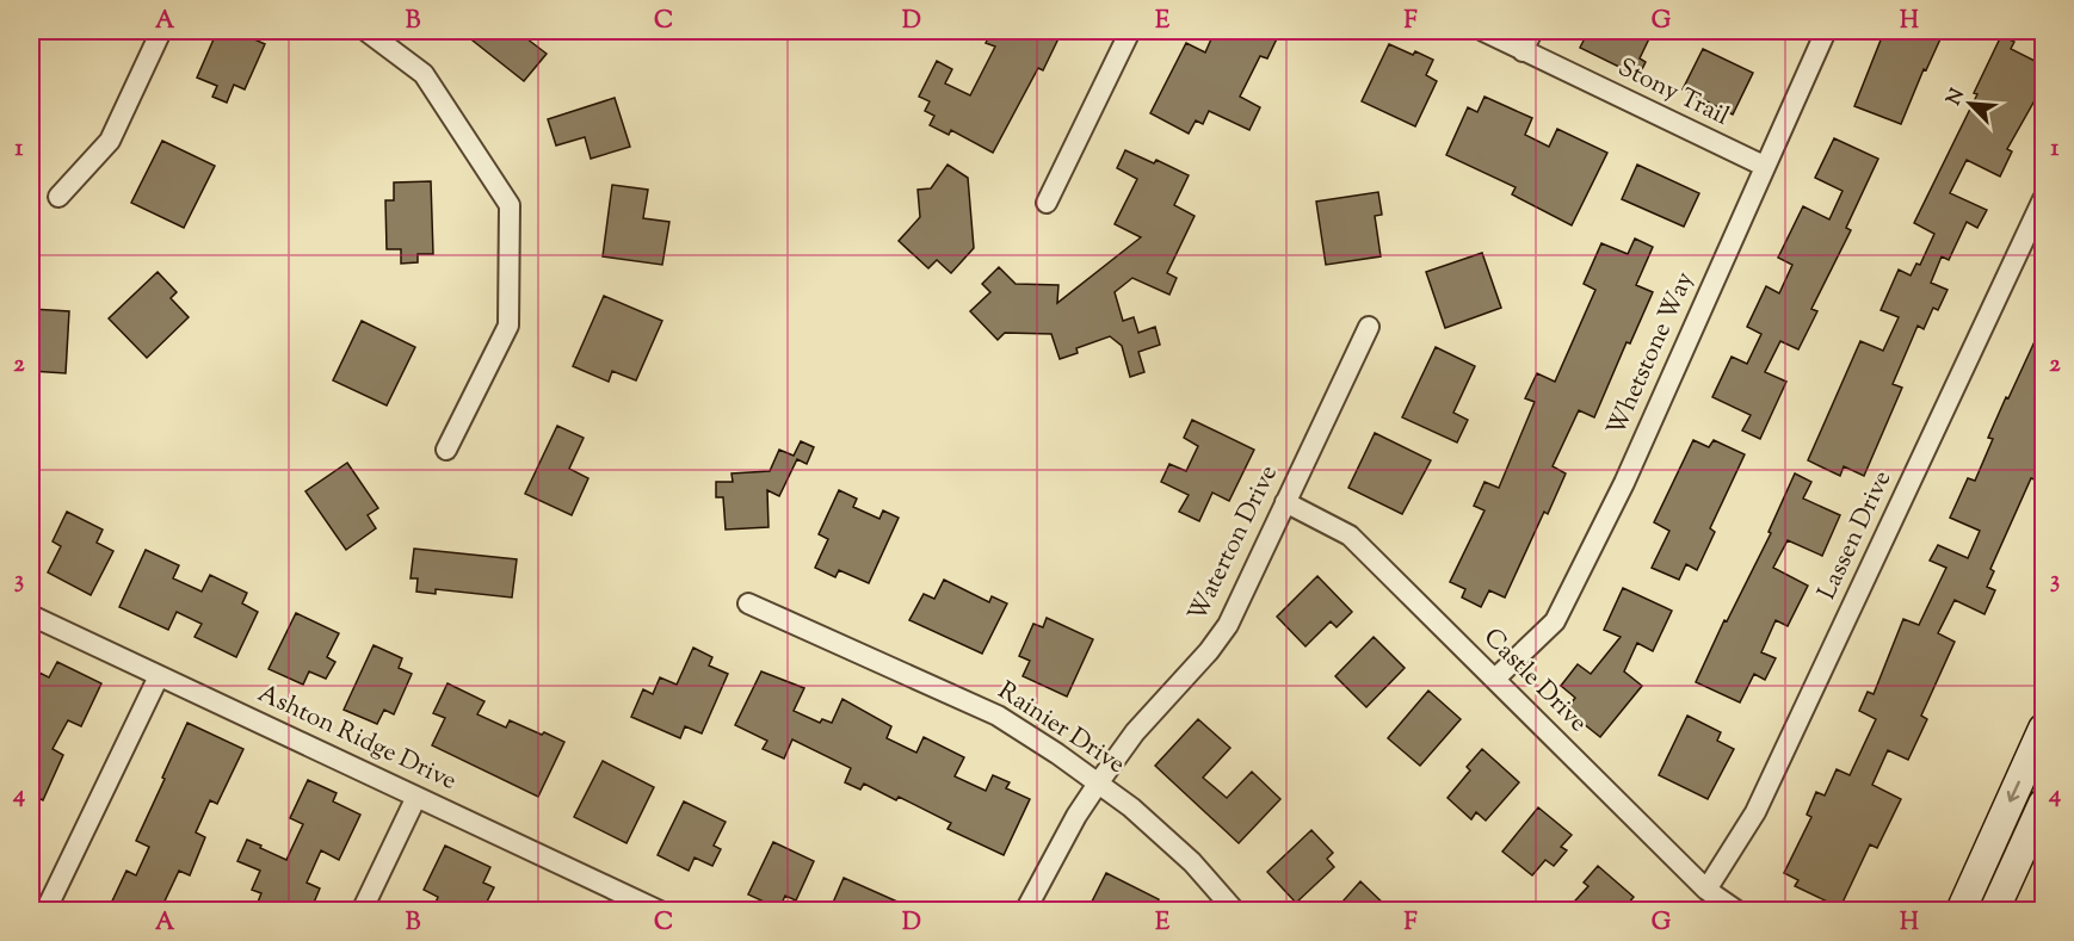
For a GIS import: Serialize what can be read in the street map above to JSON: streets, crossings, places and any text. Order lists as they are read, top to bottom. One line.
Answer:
{"streets":{"street":["Stony Trail","Whetstone Way","Lassen Drive","Waterton Drive","Castle Drive","Rainier Drive","Ashton Ridge Drive"]},"crossings":[["Stony Trail","Whetstone Way"],["Whetstone Way","Castle Drive"],["Lassen Drive","Castle Drive"],["Waterton Drive","Castle Drive"],["Waterton Drive","Rainier Drive"]],"north":"top left","grid":{"columns":["A","B","C","D","E","F","G","H"],"rows":["1","2","3","4"]}}
